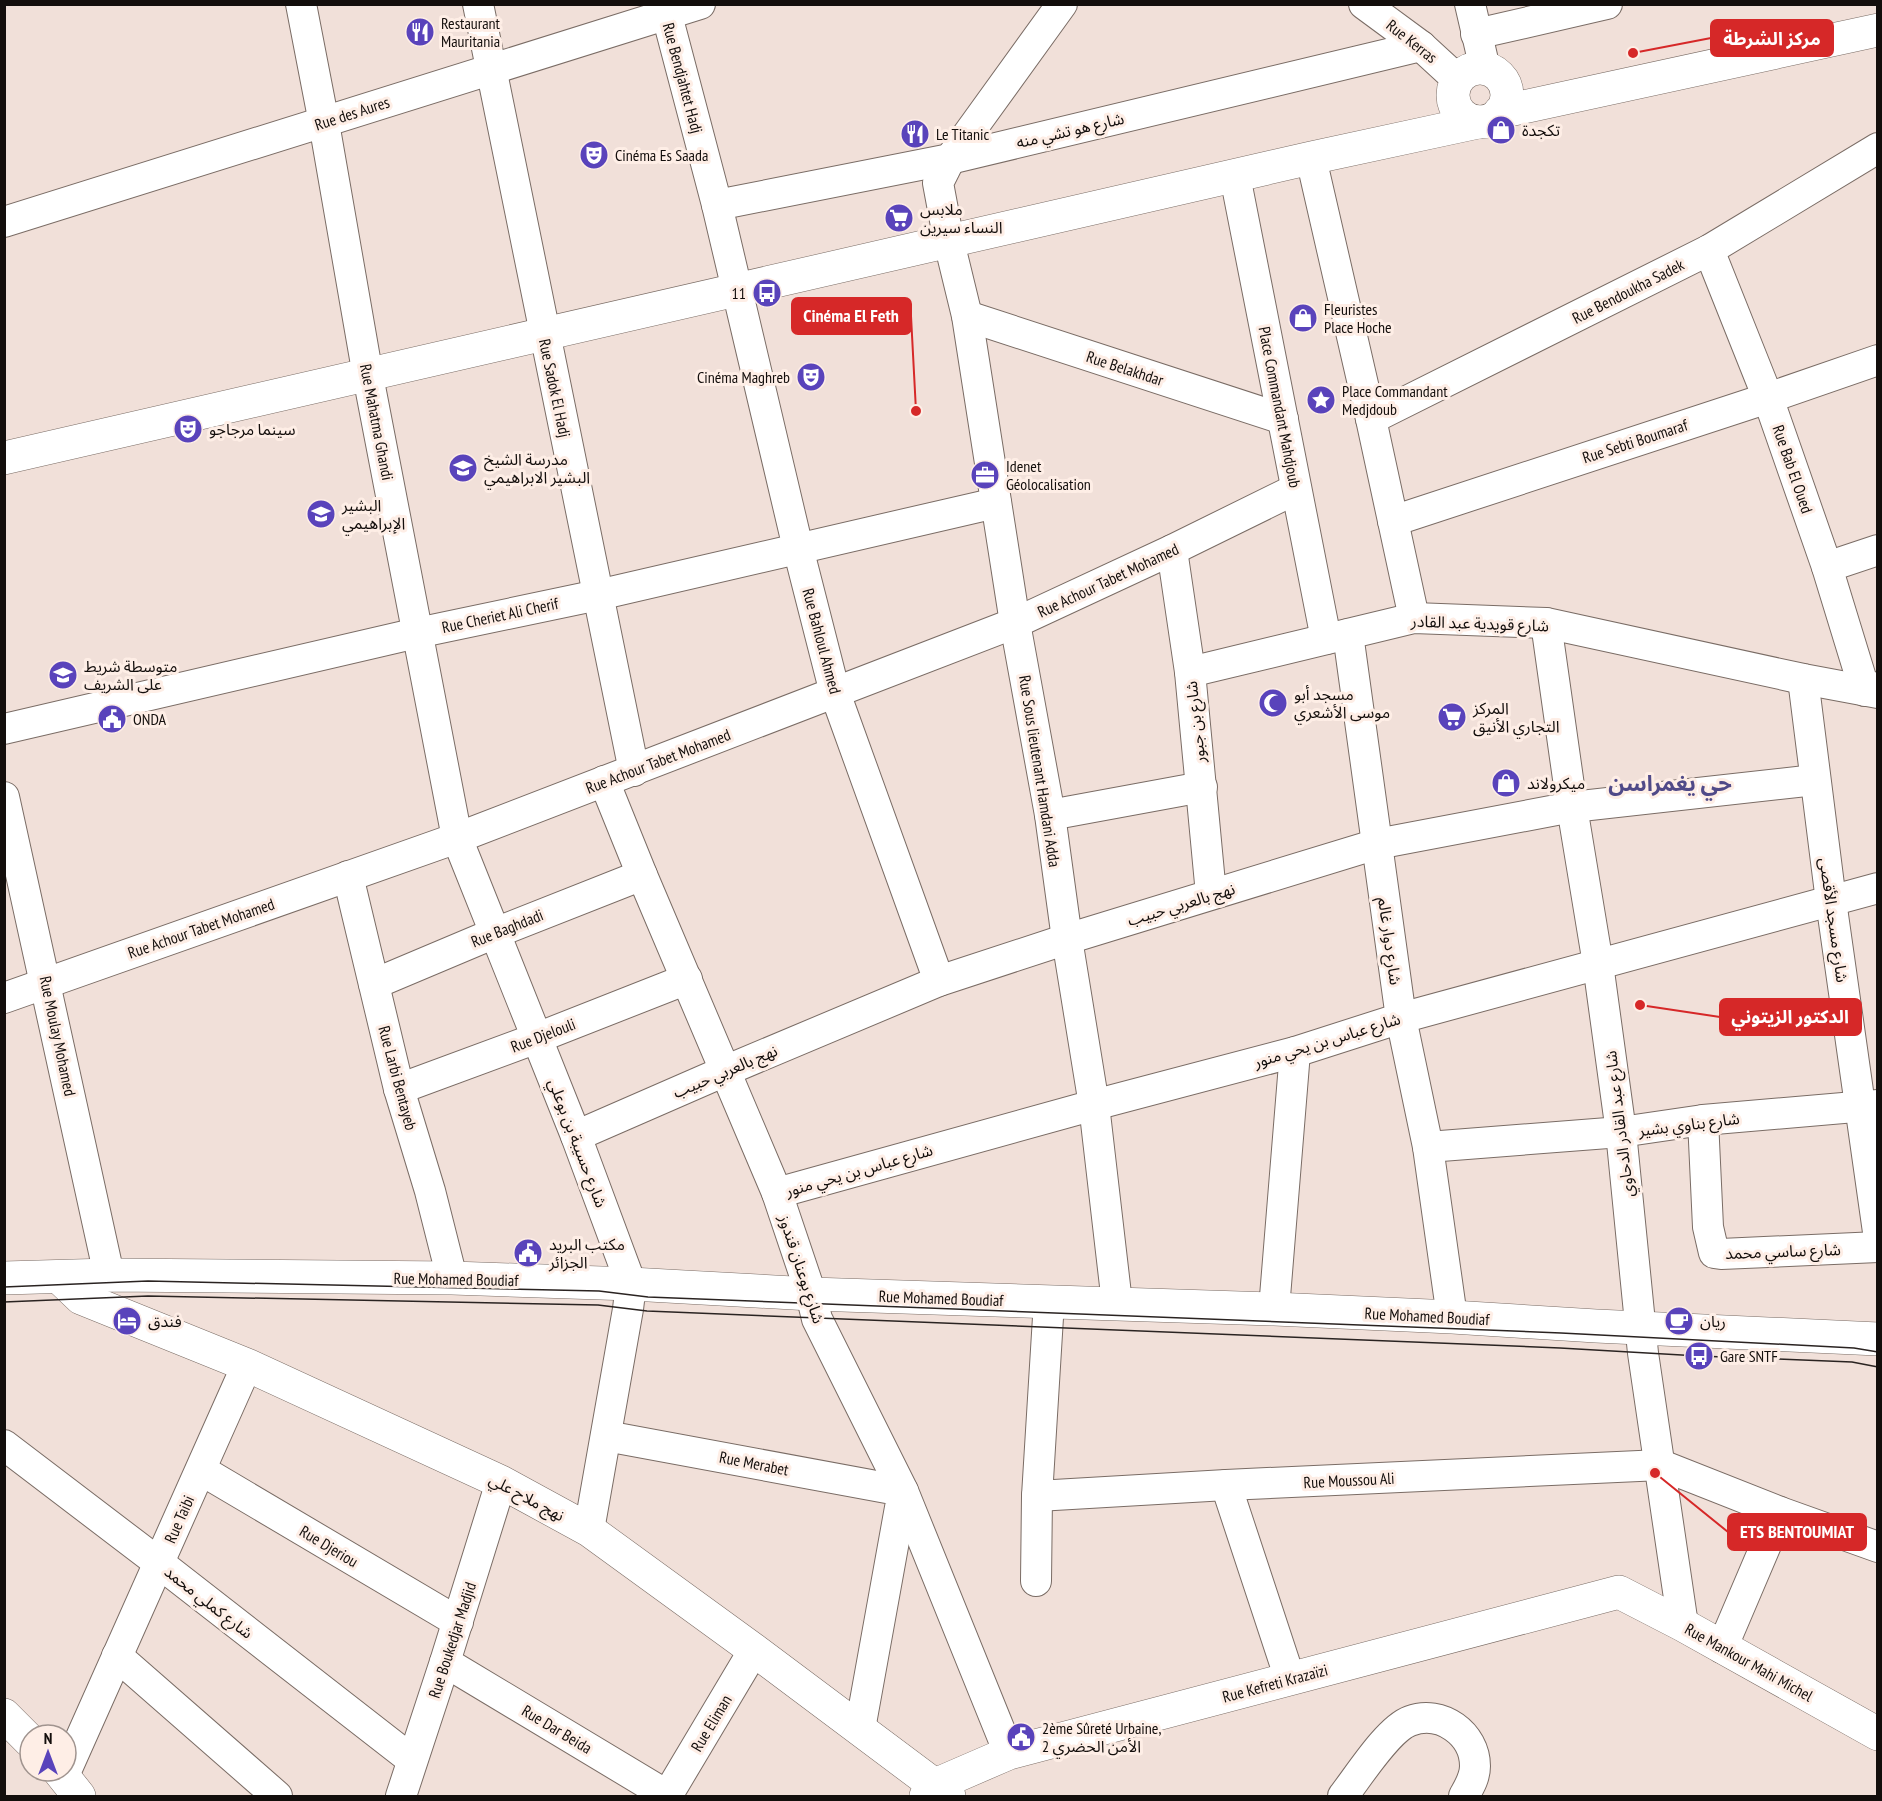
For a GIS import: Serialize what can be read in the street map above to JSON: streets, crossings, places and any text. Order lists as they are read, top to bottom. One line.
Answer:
{"streets":{"main road":["Rue Mohamed Boudiaf","نهج ملاح علي","Rue Mankour Mahi Michel","Rue Kefreti Krazaïzi"],"street":["Rue Kerras","Rue Bendjahtet Hadj","Rue des Aures","شارع هو تشي منه","Rue Bendoukha Sadek","Rue Belakhdar","Rue Sadok El Hadj","Place Commandant Mahdjoub","Rue Mahatma Ghandi","Rue Sebti Boumaraf","Rue Bab El Oued","Rue Achour Tabet Mohamed","Rue Cheriet Ali Cherif","شارع قويدية عبد القادر","Rue Bahloul Ahmed","شارع بن جبور","Rue Sous lieutenant Hamdani Adda","نهج بالعربي حبيب","شارع مسجد الأقصى","Rue Baghdadi","شارع دوار غالم","Rue Djelouli","Rue Moulay Mohamed","شارع عباس بن يحي منور","Rue Larbi Bentayeb","شارع عبد القادر الدحاوي","شارع بناوي بشير","شارع حسيبة بن بوعلي","شارع ساسي محمد","شارع بوعنان قندوز","Rue Merabet","Rue Moussou Ali","Rue Taibi","Rue Djeriou","شارع كملي محمد","Rue Boukedjar Madjid","Rue Eliman","Rue Dar Beida"]},"crossings":[["Rue Kerras","شارع هو تشي منه"],["Rue Bendjahtet Hadj","Rue des Aures"],["Rue Bendjahtet Hadj","شارع هو تشي منه"],["Rue Bendjahtet Hadj","Rue Bahloul Ahmed"],["Rue des Aures","Rue Sadok El Hadj"],["Rue des Aures","Rue Mahatma Ghandi"],["شارع هو تشي منه","Rue Sous lieutenant Hamdani Adda"],["Rue Bendoukha Sadek","Rue Bab El Oued"],["Rue Belakhdar","Place Commandant Mahdjoub"],["Rue Belakhdar","Rue Sous lieutenant Hamdani Adda"],["Rue Sadok El Hadj","Rue Achour Tabet Mohamed"],["Rue Sadok El Hadj","Rue Cheriet Ali Cherif"],["Place Commandant Mahdjoub","Rue Achour Tabet Mohamed"],["Place Commandant Mahdjoub","شارع قويدية عبد القادر"],["Place Commandant Mahdjoub","شارع دوار غالم"],["Rue Mahatma Ghandi","Rue Achour Tabet Mohamed"],["Rue Mahatma Ghandi","Rue Cheriet Ali Cherif"],["Rue Mahatma Ghandi","شارع حسيبة بن بوعلي"],["Rue Sebti Boumaraf","Rue Bab El Oued"],["Rue Bab El Oued","شارع قويدية عبد القادر"],["Rue Achour Tabet Mohamed","Rue Bahloul Ahmed"],["Rue Achour Tabet Mohamed","شارع بن جبور"],["Rue Achour Tabet Mohamed","Rue Sous lieutenant Hamdani Adda"],["Rue Achour Tabet Mohamed","Rue Moulay Mohamed"],["Rue Achour Tabet Mohamed","Rue Larbi Bentayeb"],["Rue Achour Tabet Mohamed","شارع حسيبة بن بوعلي"],["Rue Achour Tabet Mohamed","شارع بوعنان قندوز"],["Rue Cheriet Ali Cherif","Rue Bahloul Ahmed"],["Rue Cheriet Ali Cherif","Rue Sous lieutenant Hamdani Adda"],["شارع قويدية عبد القادر","شارع بن جبور"],["شارع قويدية عبد القادر","شارع مسجد الأقصى"],["شارع قويدية عبد القادر","شارع دوار غالم"],["شارع قويدية عبد القادر","شارع عبد القادر الدحاوي"],["Rue Bahloul Ahmed","نهج بالعربي حبيب"],["شارع بن جبور","نهج بالعربي حبيب"],["Rue Sous lieutenant Hamdani Adda","نهج بالعربي حبيب"],["Rue Sous lieutenant Hamdani Adda","شارع عباس بن يحي منور"],["Rue Sous lieutenant Hamdani Adda","Rue Mohamed Boudiaf"],["نهج بالعربي حبيب","شارع مسجد الأقصى"],["نهج بالعربي حبيب","شارع دوار غالم"],["نهج بالعربي حبيب","شارع عبد القادر الدحاوي"],["نهج بالعربي حبيب","شارع حسيبة بن بوعلي"],["نهج بالعربي حبيب","شارع بوعنان قندوز"],["شارع مسجد الأقصى","شارع عباس بن يحي منور"],["شارع مسجد الأقصى","شارع بناوي بشير"],["Rue Baghdadi","Rue Larbi Bentayeb"],["Rue Baghdadi","شارع حسيبة بن بوعلي"],["Rue Baghdadi","شارع بوعنان قندوز"],["شارع دوار غالم","شارع عباس بن يحي منور"],["شارع دوار غالم","شارع بناوي بشير"],["شارع دوار غالم","Rue Mohamed Boudiaf"],["Rue Djelouli","Rue Larbi Bentayeb"],["Rue Djelouli","شارع حسيبة بن بوعلي"],["Rue Djelouli","شارع بوعنان قندوز"],["Rue Moulay Mohamed","Rue Mohamed Boudiaf"],["شارع عباس بن يحي منور","شارع عبد القادر الدحاوي"],["شارع عباس بن يحي منور","شارع بوعنان قندوز"],["Rue Larbi Bentayeb","Rue Mohamed Boudiaf"],["شارع عبد القادر الدحاوي","شارع بناوي بشير"],["شارع عبد القادر الدحاوي","Rue Mohamed Boudiaf"],["شارع عبد القادر الدحاوي","Rue Moussou Ali"],["شارع عبد القادر الدحاوي","Rue Mankour Mahi Michel"],["شارع بناوي بشير","شارع ساسي محمد"],["شارع حسيبة بن بوعلي","Rue Mohamed Boudiaf"],["شارع حسيبة بن بوعلي","Rue Merabet"],["شارع حسيبة بن بوعلي","نهج ملاح علي"],["شارع بوعنان قندوز","Rue Mohamed Boudiaf"],["شارع بوعنان قندوز","Rue Merabet"],["شارع بوعنان قندوز","Rue Kefreti Krazaïzi"],["Rue Mohamed Boudiaf","نهج ملاح علي"],["نهج ملاح علي","Rue Taibi"],["نهج ملاح علي","Rue Boukedjar Madjid"],["نهج ملاح علي","Rue Kefreti Krazaïzi"],["نهج ملاح علي","Rue Eliman"],["Rue Taibi","Rue Djeriou"],["Rue Taibi","شارع كملي محمد"],["Rue Djeriou","Rue Boukedjar Madjid"],["شارع كملي محمد","Rue Boukedjar Madjid"],["Rue Boukedjar Madjid","Rue Dar Beida"],["Rue Mankour Mahi Michel","Rue Kefreti Krazaïzi"],["Rue Eliman","Rue Dar Beida"]],"districts":["حي يغمراسن"],"places":{"restaurant":["Restaurant Mauritania","Le Titanic"],"other":["مركز الشرطة","Cinéma El Feth","الدكتور الزيتوني","ETS BENTOUMIAT"],"shop":["تكجدة","Fleuristes Place Hoche","ميكرولاند"],"theatre":["Cinéma Es Saada","Cinéma Maghreb","سينما مرجاجو"],"supermarket":["ملابس النساء سيرين","المركز التجاري الأنيق"],"bus stop":["11","Gare SNTF"],"place":["Place Commandant Medjdoub"],"school or university":["مدرسة الشيخ البشير الابراهيمي","البشير الإبراهيمي","متوسطة شريط على الشريف"],"office":["Idenet Géolocalisation"],"mosque":["مسجد أبو موسى الأشعري"],"public building":["ONDA","مكتب البريد الجزائر","2ème Sûreté Urbaine, الأمن الحضري 2"],"hotel":["فندق"],"cafe":["ريان"]},"north":"top"}
